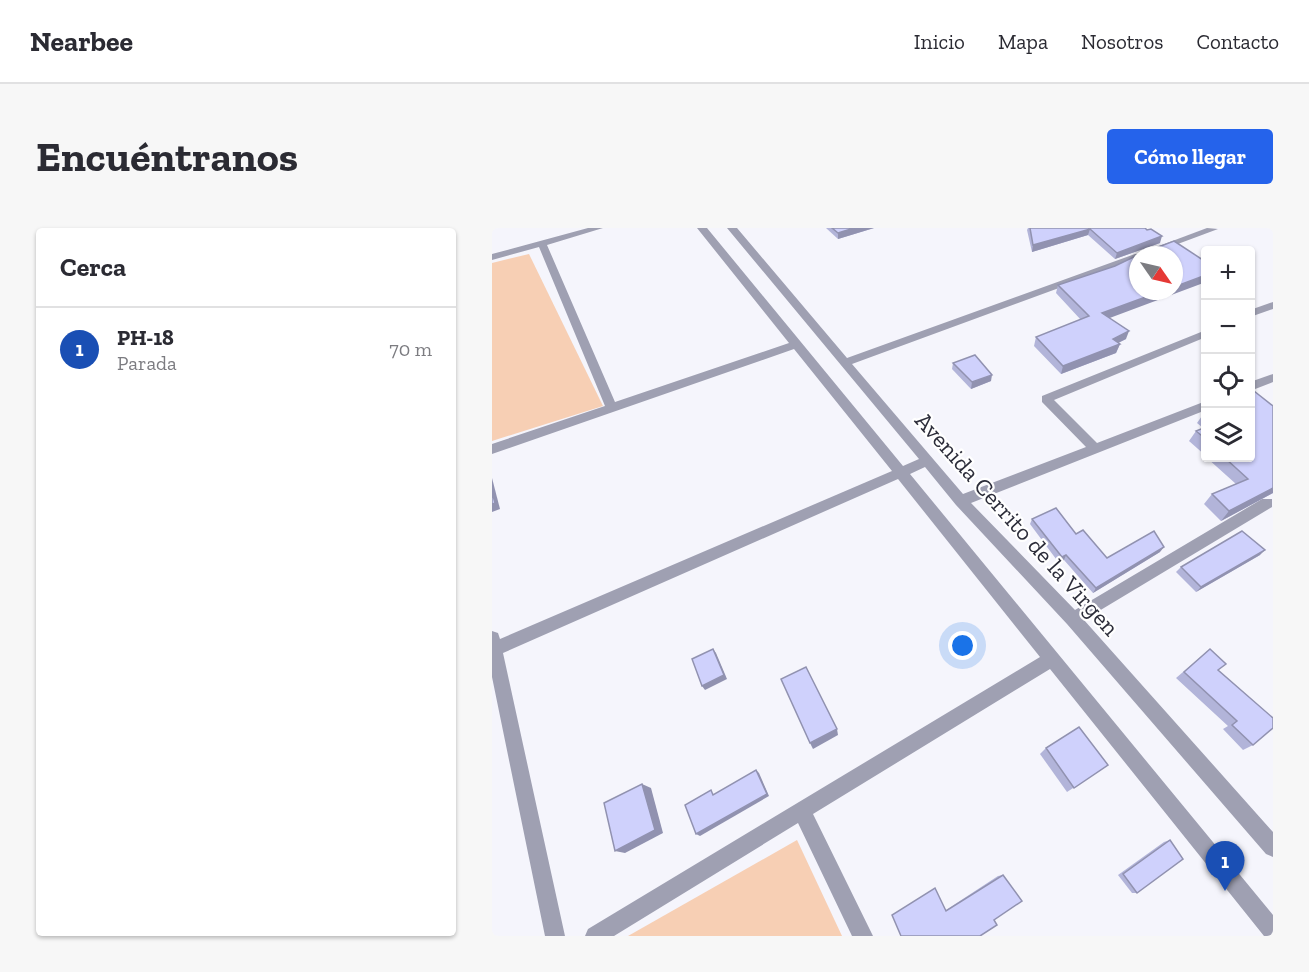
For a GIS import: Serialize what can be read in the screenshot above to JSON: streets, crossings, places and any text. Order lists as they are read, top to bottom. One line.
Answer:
{"streets":{"street":["Avenida Cerrito de la Virgen"]},"north":"bottom right","page":{"header":"Nearbee","nav":["Inicio","Mapa","Nosotros","Contacto"],"buttons":"Cómo llegar","title":"Encuéntranos","heading":"Cerca","map_buttons":["+","−"],"list":[{"mark":"1","name":"PH-18","note":"Parada","value":"70 m"}],"pins":"1"}}
